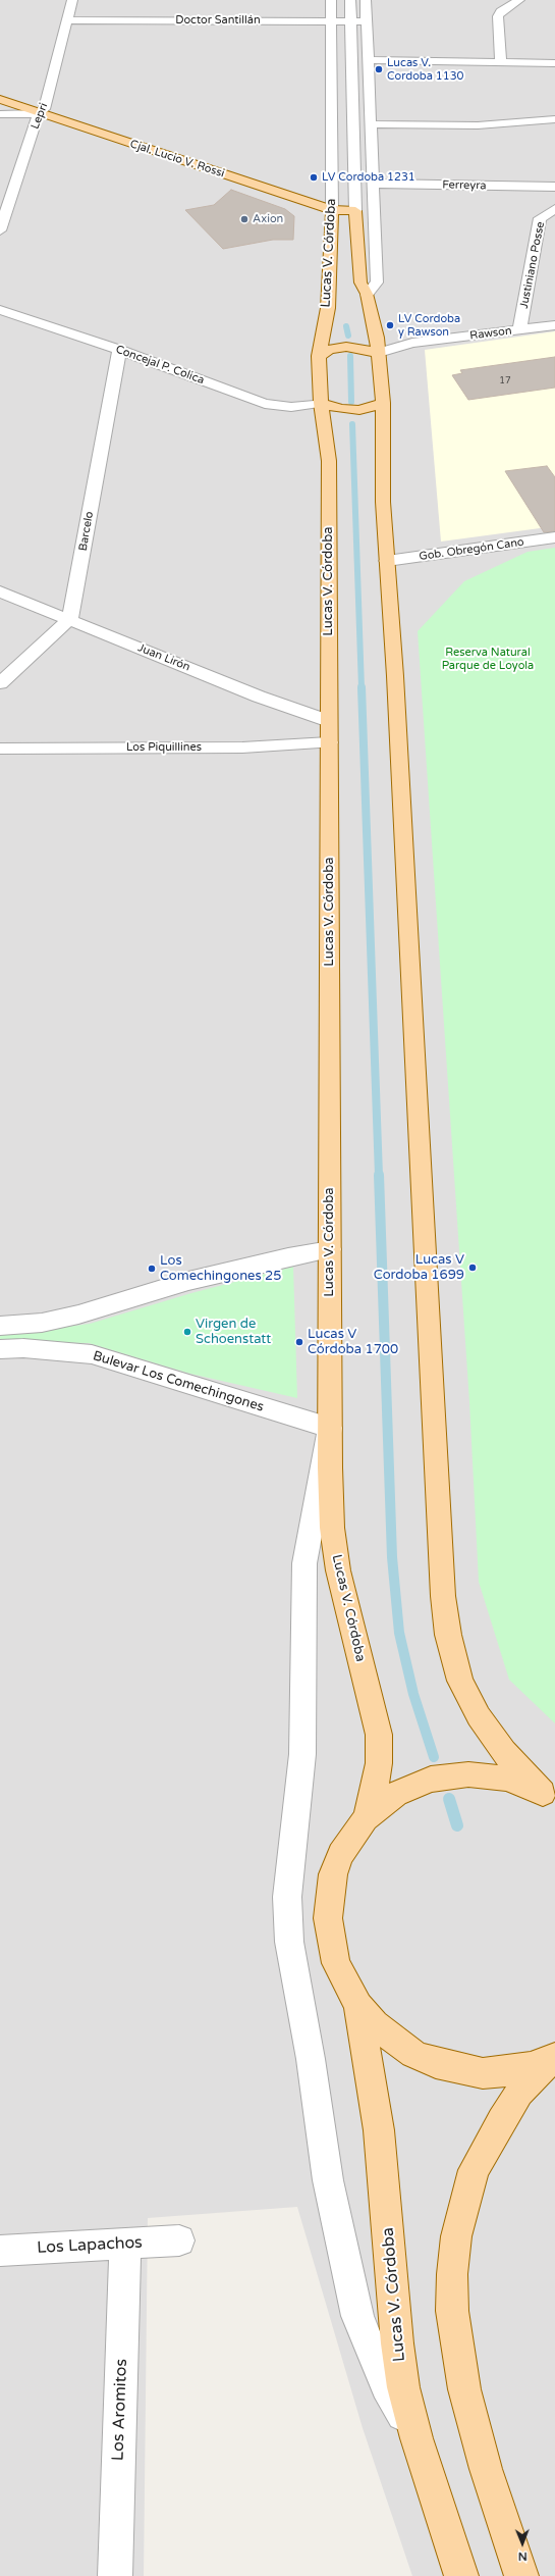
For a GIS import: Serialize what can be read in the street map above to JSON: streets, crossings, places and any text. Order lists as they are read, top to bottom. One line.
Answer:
{"streets":{"main road":["Cjal. Lucio V. Rossi","Lucas V. Córdoba"],"street":["Doctor Santillán","Lepri","Ferreyra","Justiniano Posse","Rawson","Concejal P. Colica","Barcelo","Gob. Obregón Cano","Juan Lirón","Los Piquillines","Bulevar Los Comechingones","Los Lapachos","Los Aromitos"]},"crossings":[["Doctor Santillán","Lepri"],["Doctor Santillán","Lucas V. Córdoba"],["Lepri","Cjal. Lucio V. Rossi"],["Cjal. Lucio V. Rossi","Lucas V. Córdoba"],["Lucas V. Córdoba","Rawson"],["Lucas V. Córdoba","Concejal P. Colica"],["Lucas V. Córdoba","Gob. Obregón Cano"],["Lucas V. Córdoba","Juan Lirón"],["Lucas V. Córdoba","Los Piquillines"],["Lucas V. Córdoba","Bulevar Los Comechingones"],["Justiniano Posse","Rawson"],["Rawson","Concejal P. Colica"],["Concejal P. Colica","Barcelo"],["Barcelo","Juan Lirón"],["Los Lapachos","Los Aromitos"]],"parks":["Reserva Natural Parque de Loyola"],"places":["Lucas V. Cordoba 1130","LV Cordoba 1231","Axion","LV Cordoba y Rawson","Lucas V Cordoba 1699","Los Comechingones 25","Virgen de Schoenstatt","Lucas V Córdoba 1700"],"house_numbers":["17"],"north":"bottom"}
